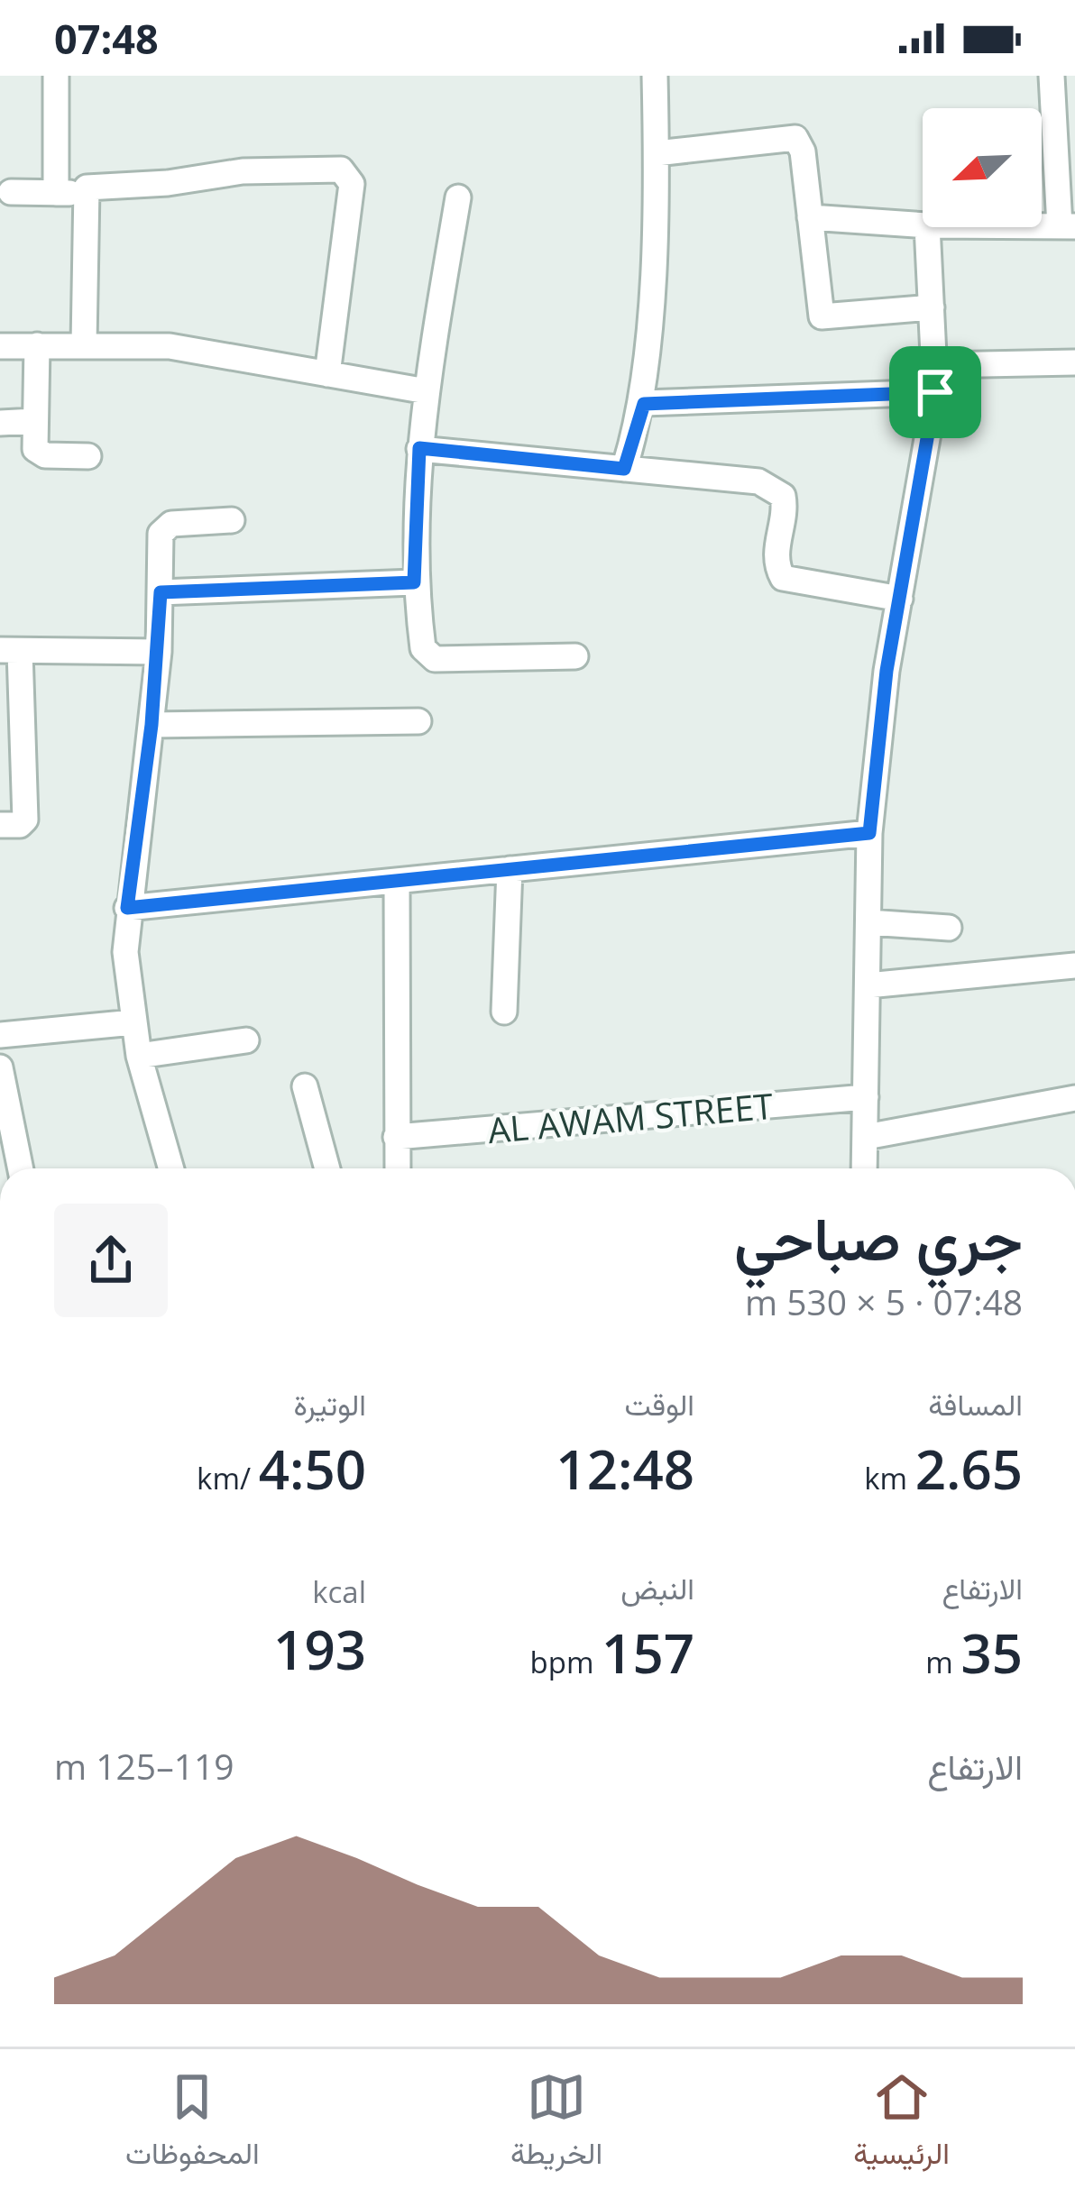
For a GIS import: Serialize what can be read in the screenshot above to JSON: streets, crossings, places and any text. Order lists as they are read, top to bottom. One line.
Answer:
{"streets":{"street":["AL AWAM STREET"]},"north":"bottom left","page":{"status":"07:48","heading":["جري صباحي","07:48 · 5 × 530 m"],"stats":[["المسافة","2.65 km"],["الوقت","12:48"],["الوتيرة","4:50 /km"],["الارتفاع","35 m"],["النبض","157 bpm"],["kcal","193"]],"chart":["الارتفاع","119–125 m"],"tabs":["الرئيسية","الخريطة","المحفوظات"]}}
